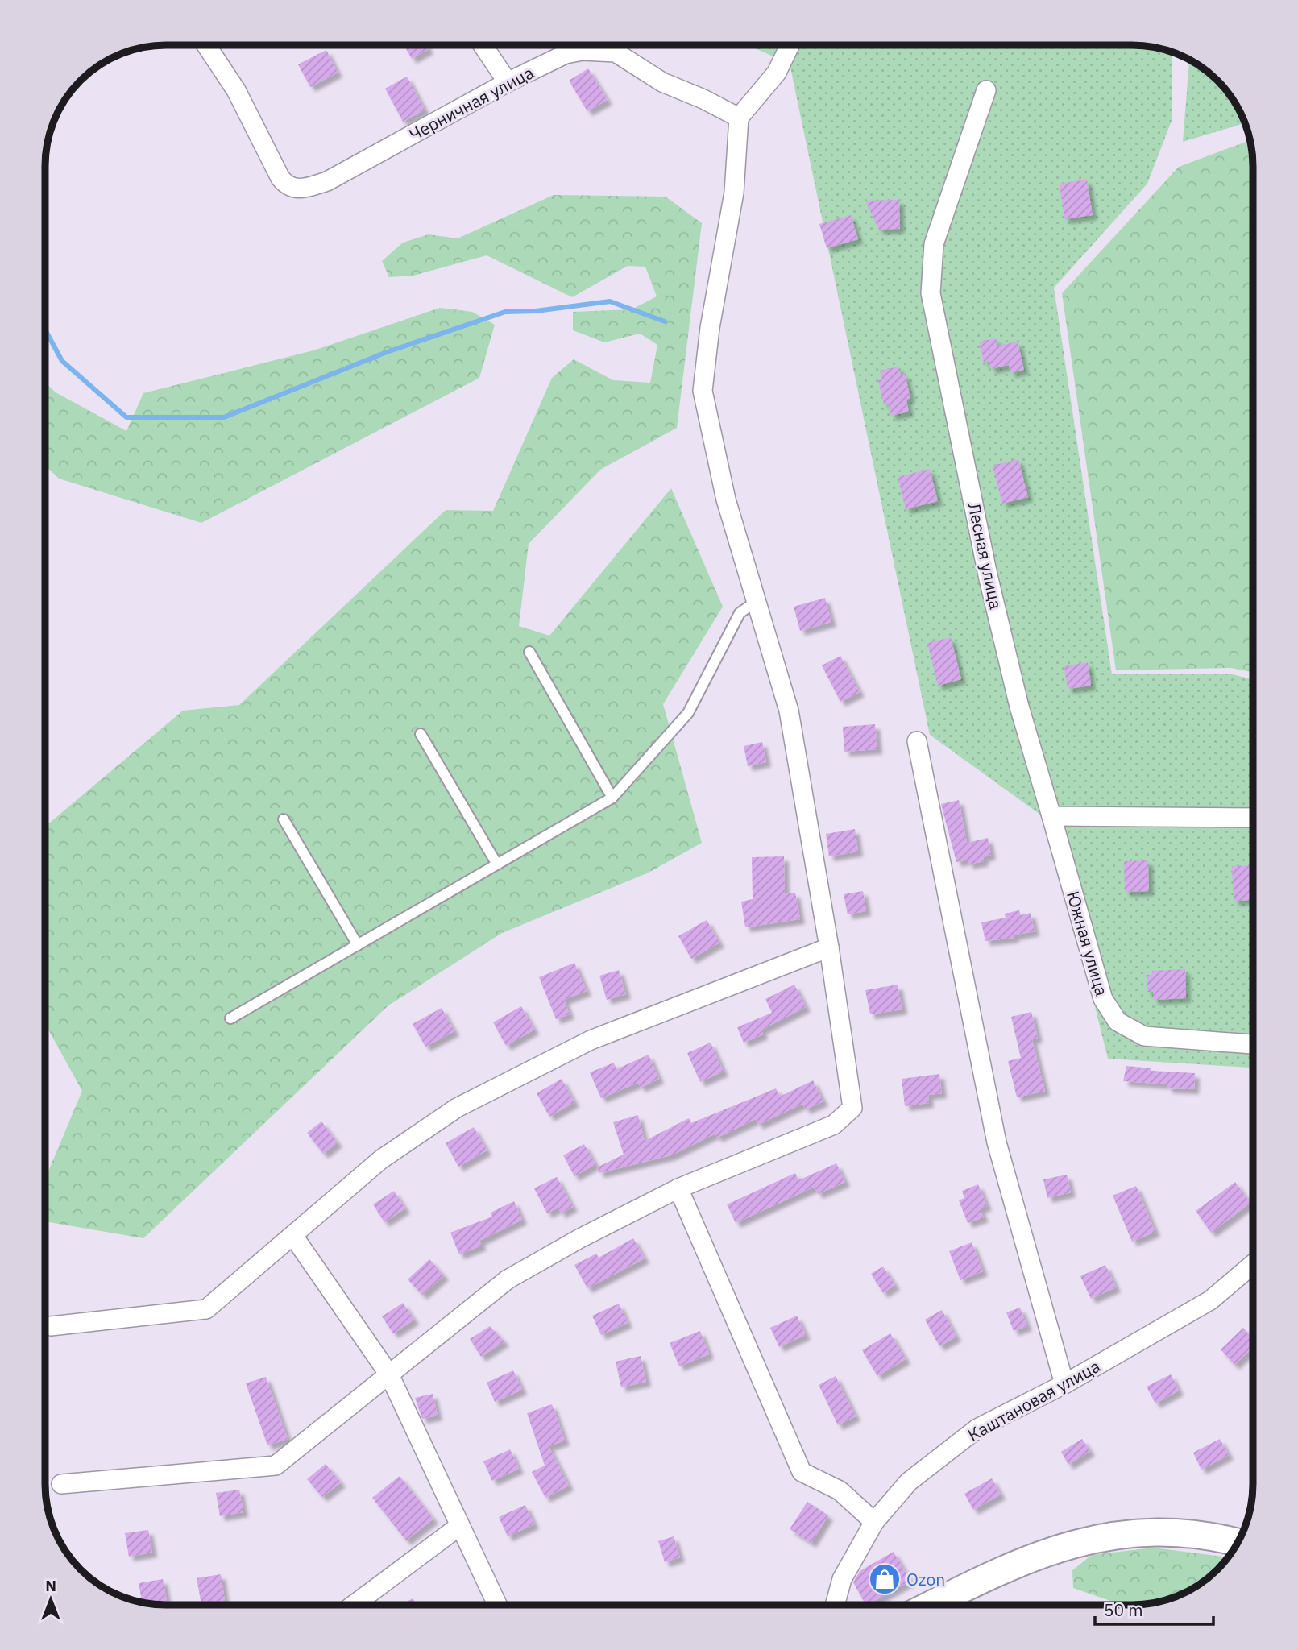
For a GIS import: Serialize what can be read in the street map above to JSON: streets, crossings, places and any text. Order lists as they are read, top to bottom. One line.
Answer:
{"streets":{"street":["Черничная улица","Лесная улица","Южная улица","Каштановая улица"]},"crossings":[["Лесная улица","Южная улица"]],"places":{"shop":["Ozon"]},"scale_bar":"50 m","north":"top"}
